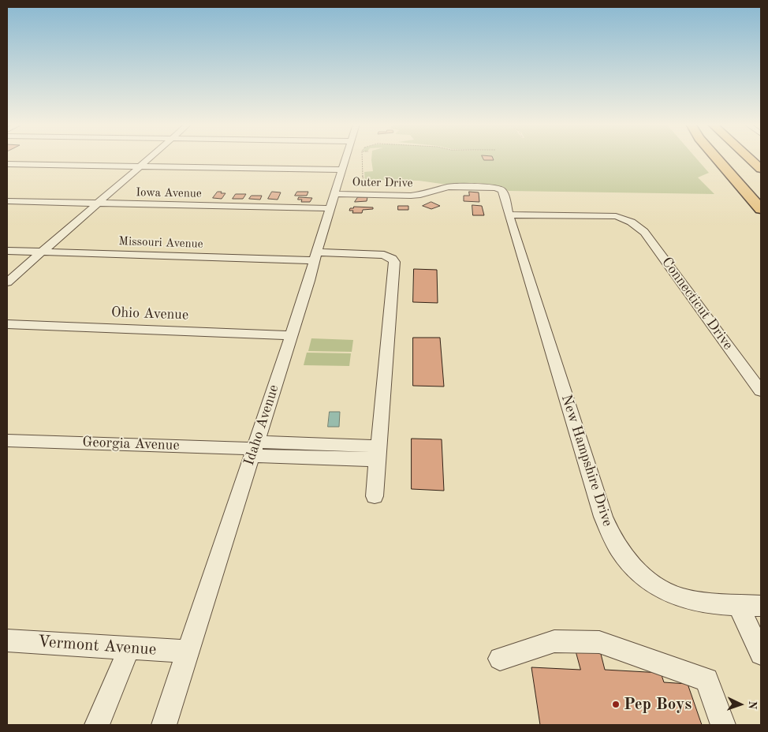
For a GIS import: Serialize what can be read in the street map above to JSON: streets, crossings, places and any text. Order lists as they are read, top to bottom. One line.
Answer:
{"streets":{"street":["Outer Drive","Iowa Avenue","Missouri Avenue","Connecticut Drive","Ohio Avenue","Idaho Avenue","Georgia Avenue","New Hampshire Drive","Vermont Avenue"]},"crossings":[["Outer Drive","Iowa Avenue"],["Outer Drive","Idaho Avenue"],["Outer Drive","New Hampshire Drive"],["Iowa Avenue","Idaho Avenue"],["Missouri Avenue","Idaho Avenue"],["Missouri Avenue","Georgia Avenue"],["Connecticut Drive","New Hampshire Drive"],["Ohio Avenue","Idaho Avenue"],["Idaho Avenue","Georgia Avenue"],["Idaho Avenue","Vermont Avenue"]],"places":["Pep Boys"],"north":"right"}
